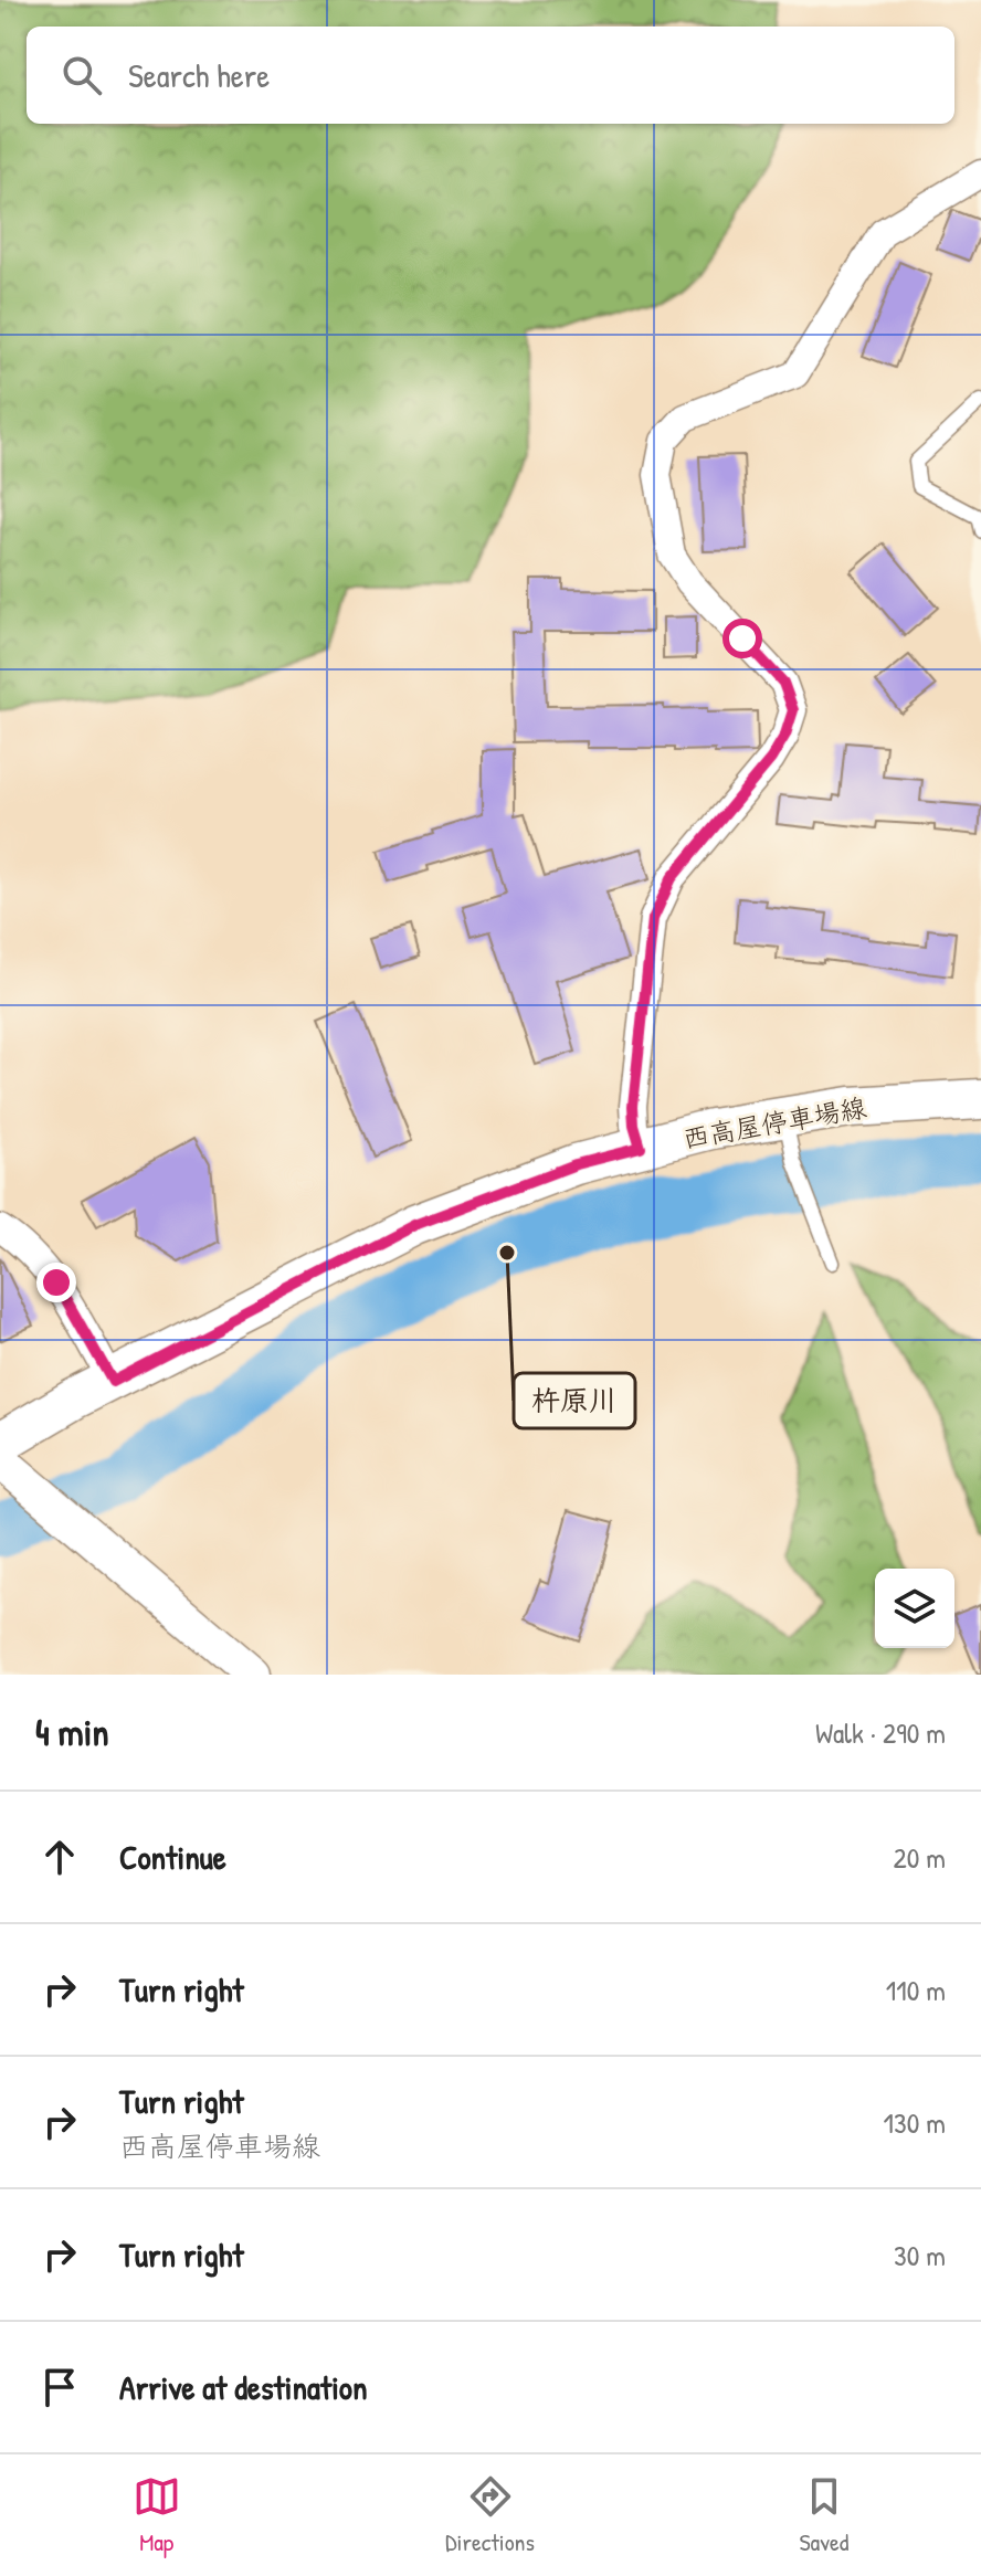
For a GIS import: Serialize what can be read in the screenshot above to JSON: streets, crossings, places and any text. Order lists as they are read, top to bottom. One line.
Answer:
{"streets":{"main road":["西高屋停車場線"]},"places":["杵原川"],"page":{"search":"Search here","heading":["4 min","Walk · 290 m"],"list":[["Continue","20 m"],["Turn right","110 m"],["Turn right","西高屋停車場線","130 m"],["Turn right","30 m"],"Arrive at destination"],"nav":["Map","Directions","Saved"]}}
